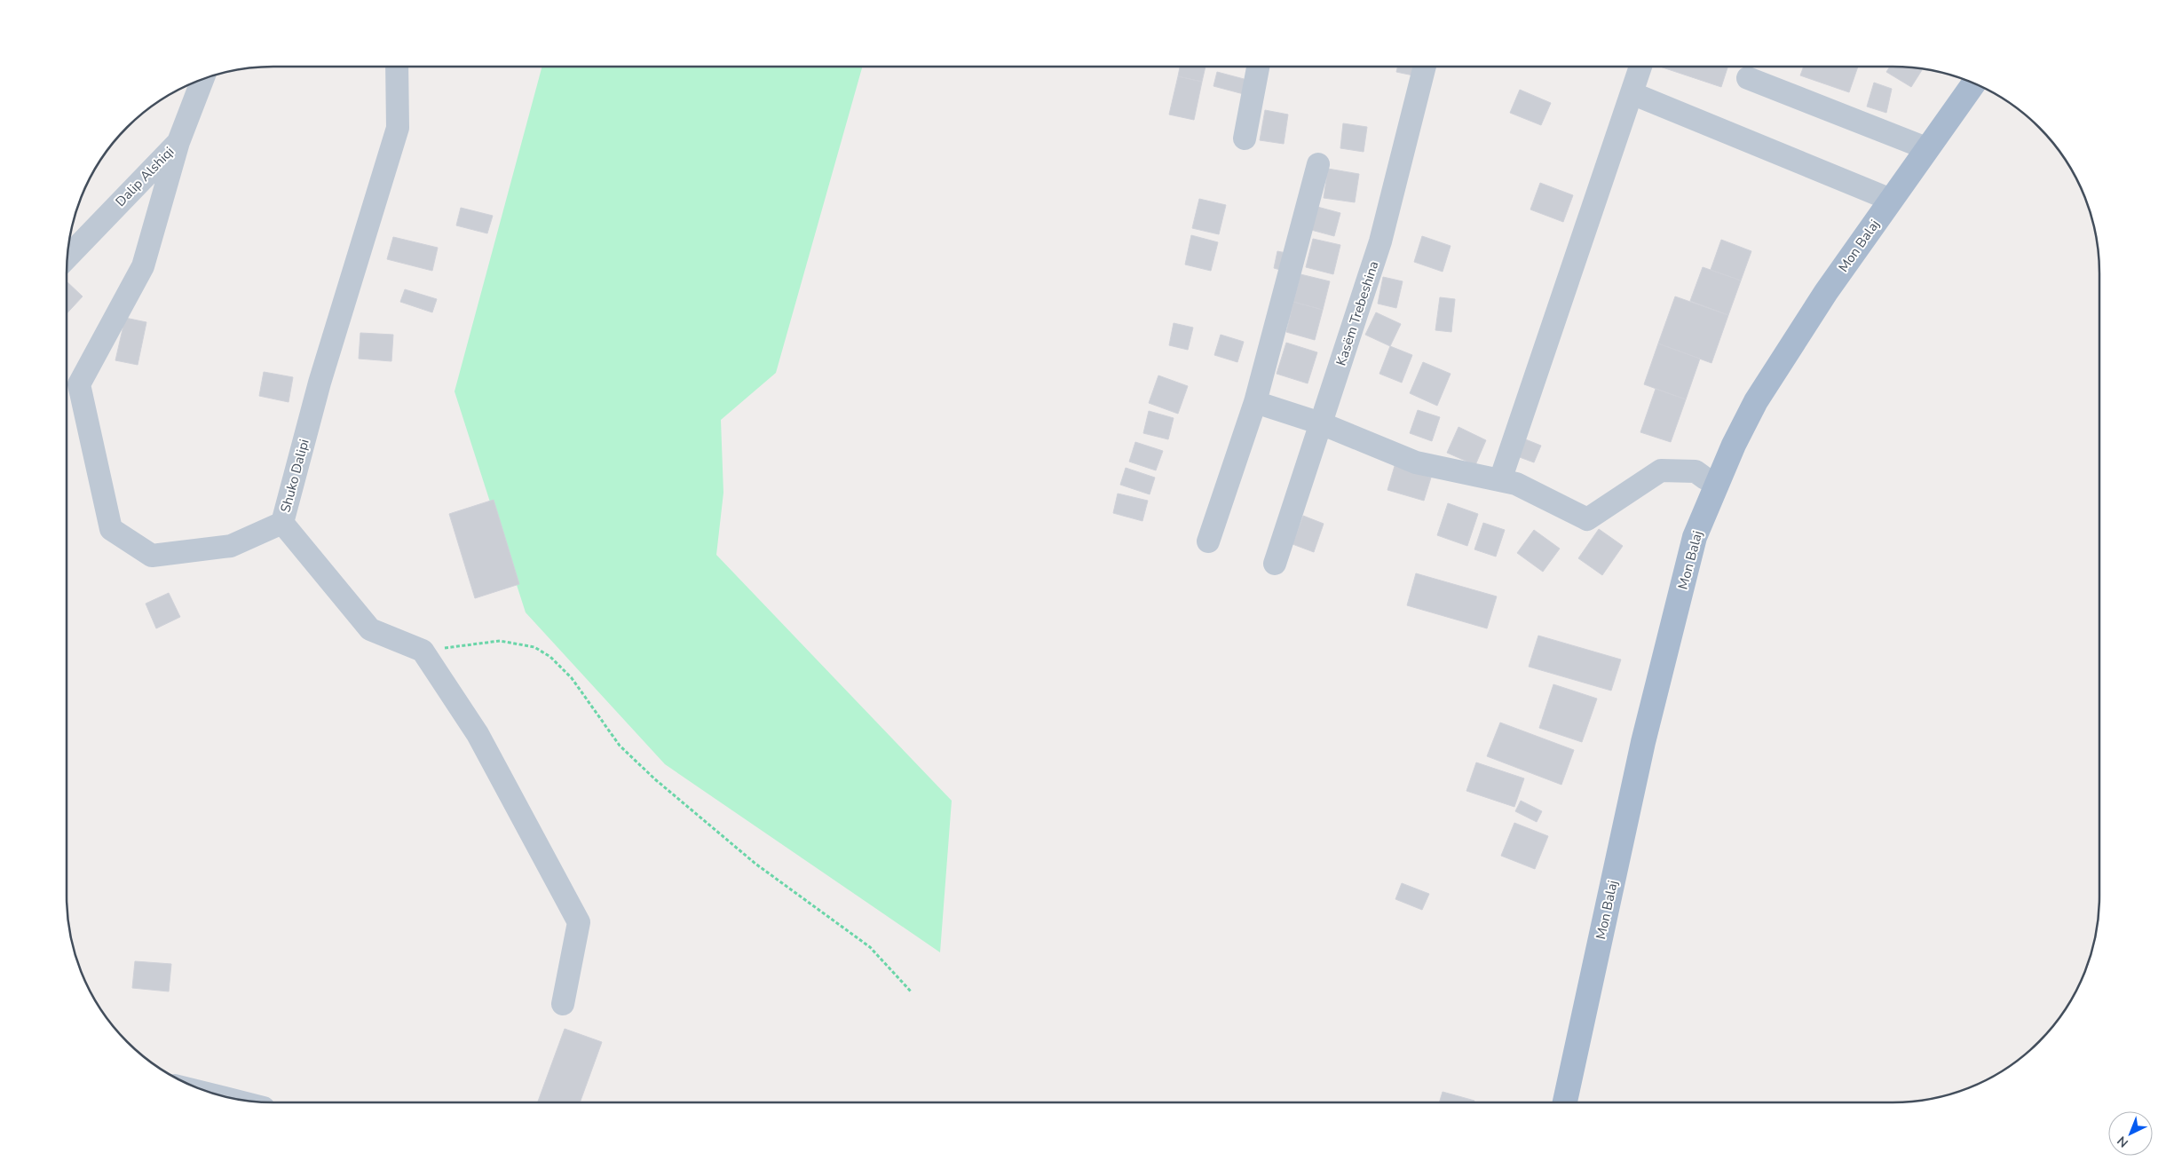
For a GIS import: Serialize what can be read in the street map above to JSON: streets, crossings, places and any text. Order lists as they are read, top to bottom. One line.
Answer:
{"streets":{"main road":["Mon Balaj"],"street":["Dalip Alshiqi","Kasëm Trebeshina","Shuko Dalipi"]},"crossings":[["Dalip Alshiqi","Shuko Dalipi"]],"north":"bottom left"}
